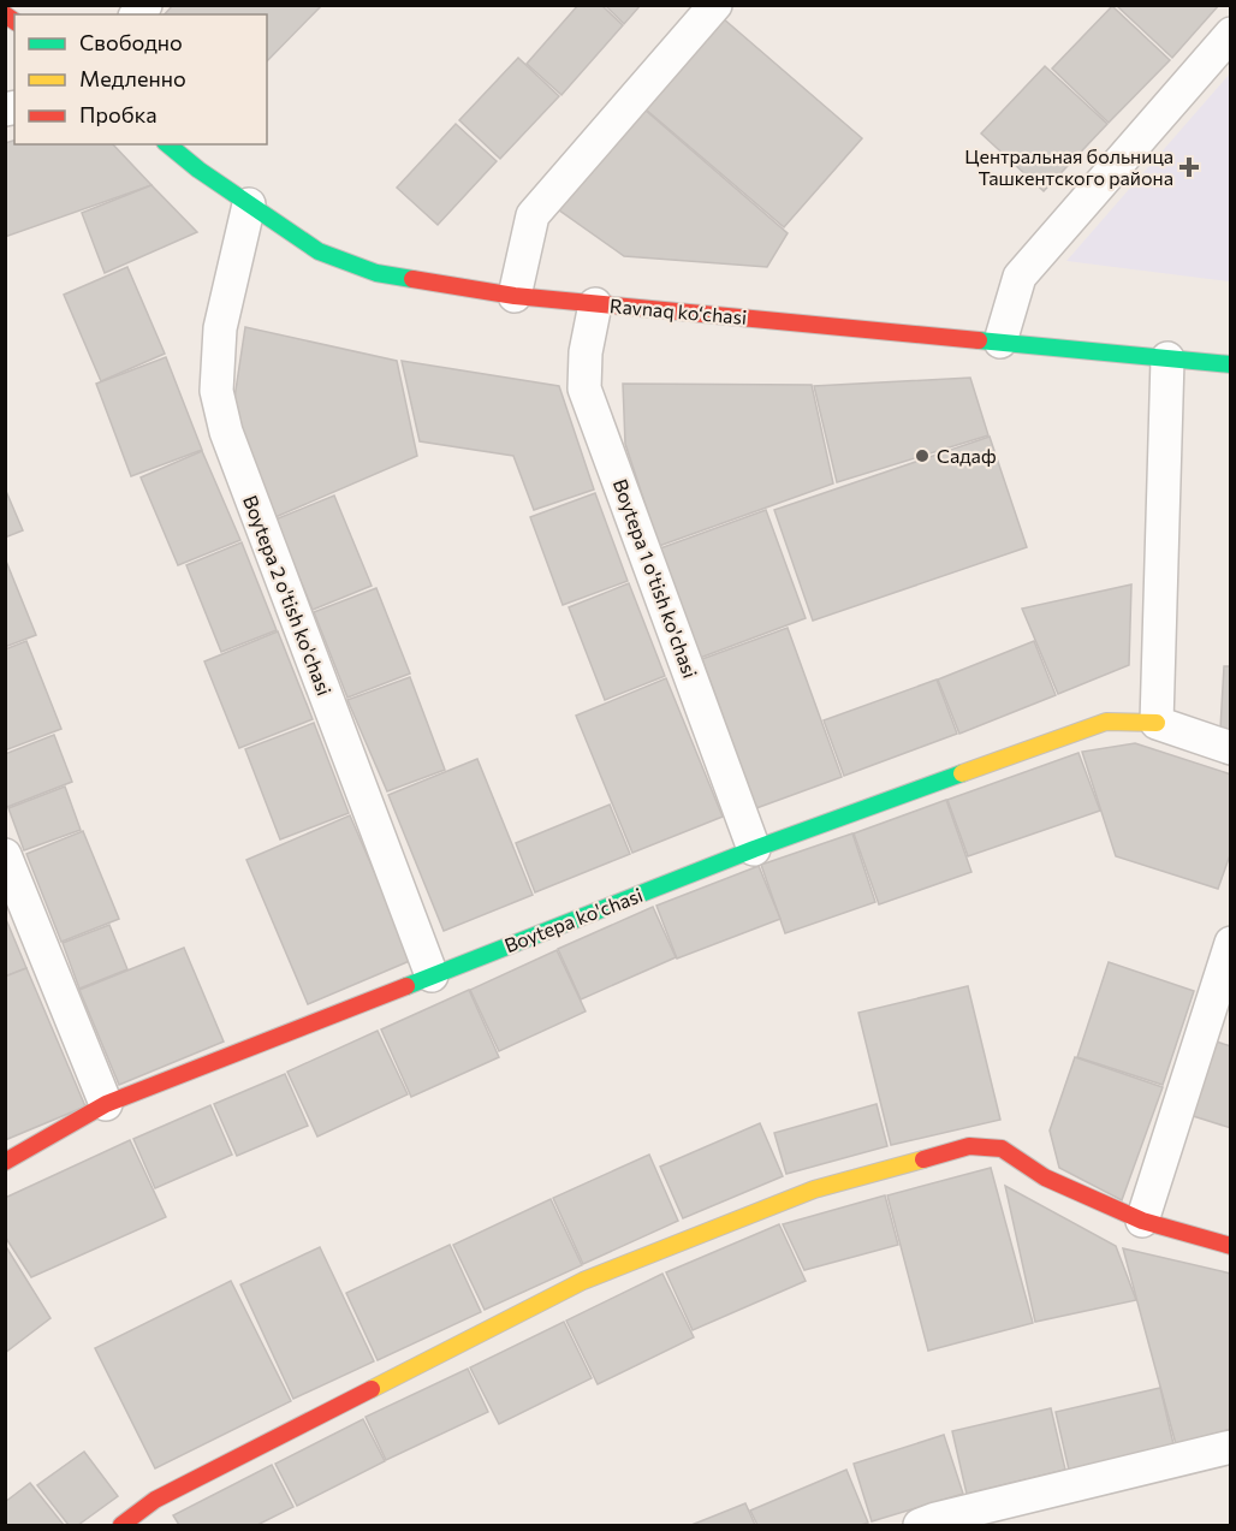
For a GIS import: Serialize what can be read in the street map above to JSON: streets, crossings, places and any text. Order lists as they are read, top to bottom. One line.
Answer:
{"streets":{"street":["Ravnaq ko‘chasi","Boytepa 1 o'tish ko'chasi","Boytepa 2 o'tish ko'chasi","Boytepa ko'chasi"]},"crossings":[["Ravnaq ko‘chasi","Boytepa 1 o'tish ko'chasi"],["Ravnaq ko‘chasi","Boytepa 2 o'tish ko'chasi"],["Boytepa 1 o'tish ko'chasi","Boytepa ko'chasi"],["Boytepa 2 o'tish ko'chasi","Boytepa ko'chasi"]],"places":{"health":["Центральная больница Ташкентского района"],"other":["Садаф"]},"legend":["Свободно","Медленно","Пробка"]}
